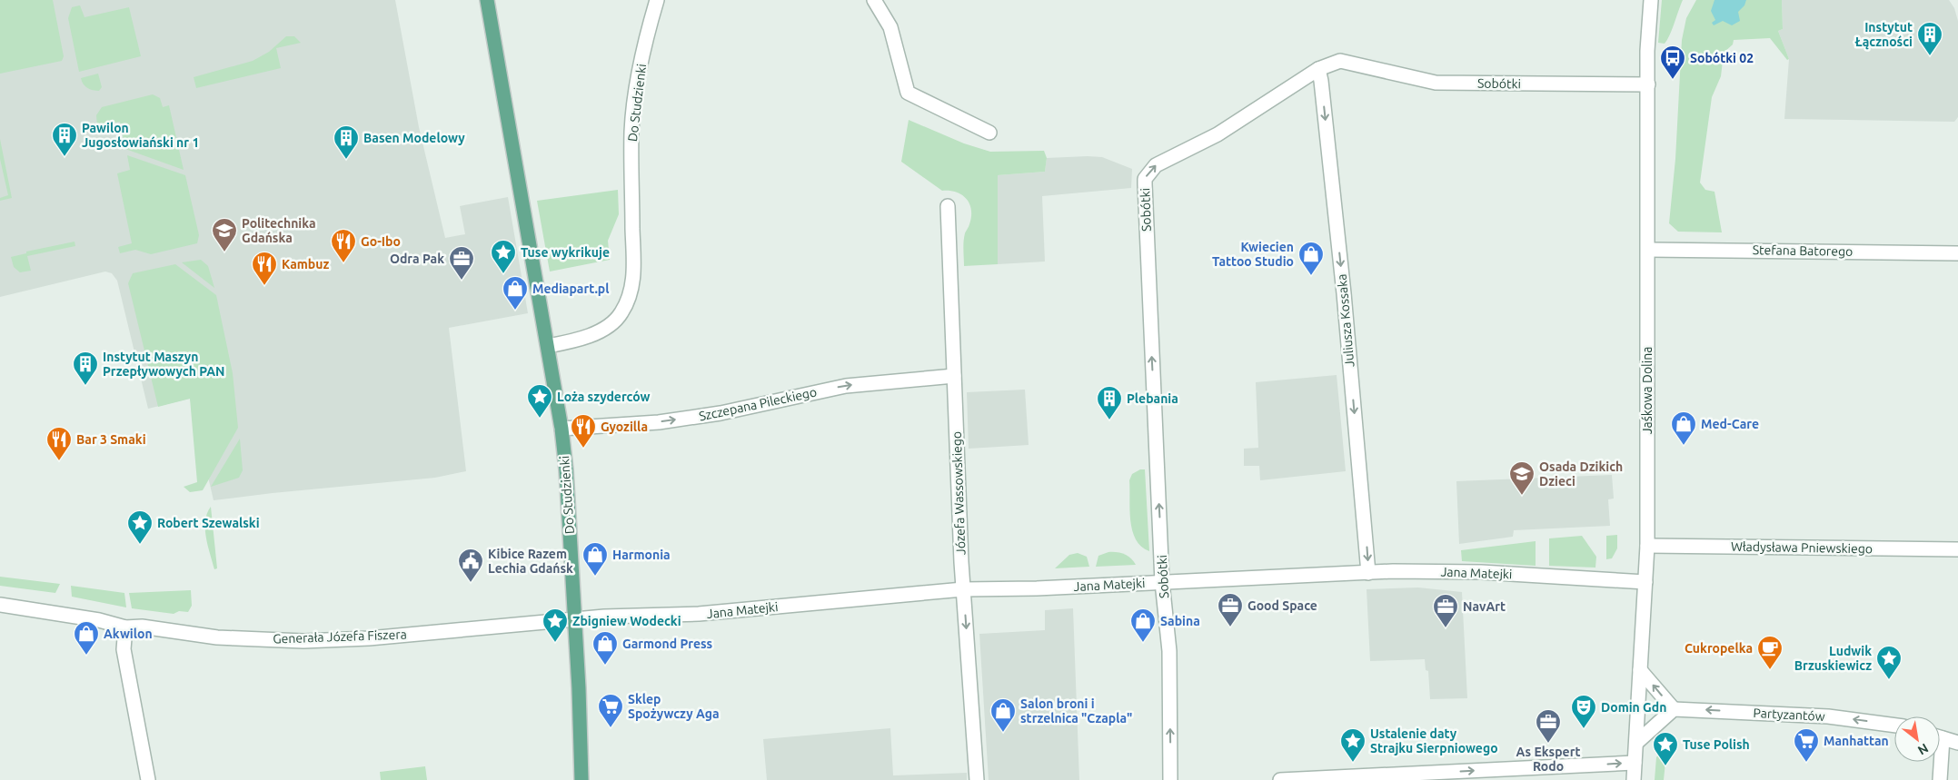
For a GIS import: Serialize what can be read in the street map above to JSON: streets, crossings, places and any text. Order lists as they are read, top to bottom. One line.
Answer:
{"streets":{"main road":["Do Studzienki"],"street":["Sobótki","Stefana Batorego","Juliusza Kossaka","Jaśkowa Dolina","Szczepana Pileckiego","Józefa Wassowskiego","Władysława Pniewskiego","Jana Matejki","Generała Józefa Fiszera","Partyzantów"]},"crossings":[["Sobótki","Juliusza Kossaka"],["Sobótki","Jaśkowa Dolina"],["Sobótki","Jana Matejki"],["Do Studzienki","Szczepana Pileckiego"],["Do Studzienki","Jana Matejki"],["Do Studzienki","Generała Józefa Fiszera"],["Stefana Batorego","Jaśkowa Dolina"],["Juliusza Kossaka","Jana Matejki"],["Jaśkowa Dolina","Władysława Pniewskiego"],["Jaśkowa Dolina","Jana Matejki"],["Szczepana Pileckiego","Józefa Wassowskiego"],["Józefa Wassowskiego","Jana Matejki"],["Jana Matejki","Generała Józefa Fiszera"]],"one_way":["Sobótki","Juliusza Kossaka","Szczepana Pileckiego","Partyzantów"],"places":{"building":["Instytut Łączności","Pawilon Jugosłowiański nr 1","Basen Modelowy","Instytut Maszyn Przepływowych PAN","Plebania"],"bus stop":["Sobótki 02"],"school or university":["Politechnika Gdańska","Osada Dzikich Dzieci"],"restaurant":["Go-Ibo","Kambuz","Gyozilla","Bar 3 Smaki"],"place":["Tuse wykrikuje","Loża szyderców","Robert Szewalski","Zbigniew Wodecki","Ludwik Brzuskiewicz","Ustalenie daty Strajku Sierpniowego","Tuse Polish"],"shop":["Kwiecien Tattoo Studio","Mediapart.pl","Med-Care","Harmonia","Sabina","Akwilon","Garmond Press","Salon broni i strzelnica \"Czapla\""],"office":["Odra Pak","Good Space","NavArt","As Ekspert Rodo"],"public building":["Kibice Razem Lechia Gdańsk"],"cafe":["Cukropelka"],"supermarket":["Sklep Spożywczy Aga","Manhattan"],"theatre":["Domin Gdn"]},"north":"bottom right"}
